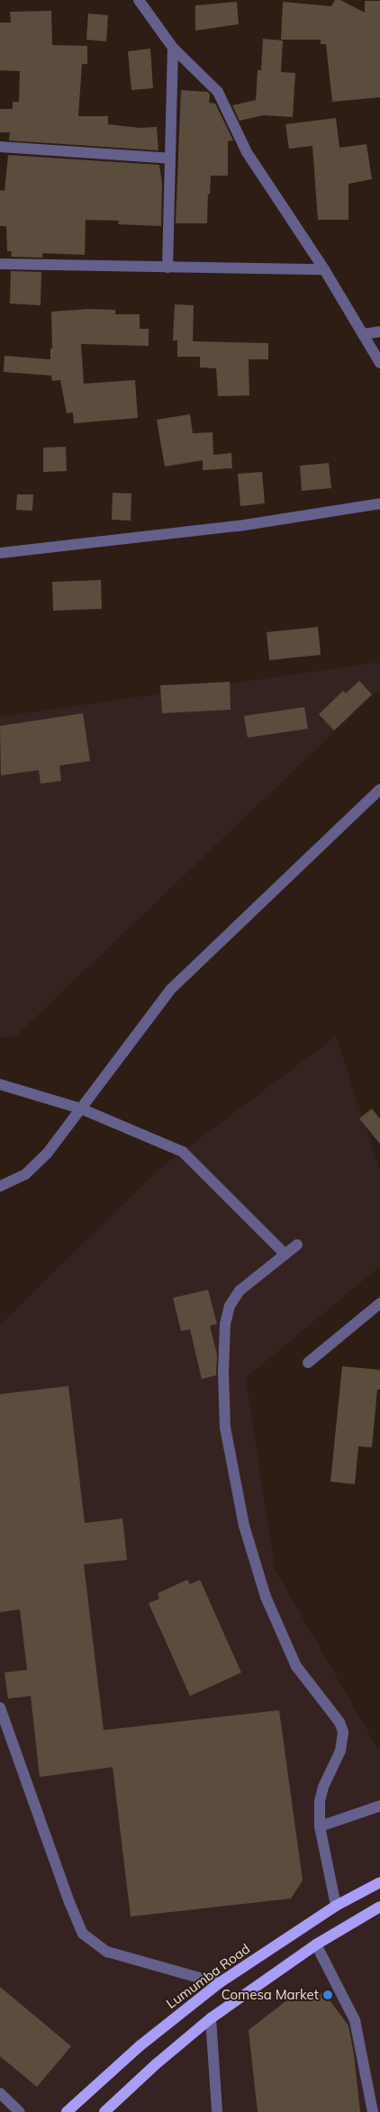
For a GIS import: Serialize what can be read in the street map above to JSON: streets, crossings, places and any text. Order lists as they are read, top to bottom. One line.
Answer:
{"streets":{"main road":["Lumumba Road"]},"places":["Comesa Market"]}
